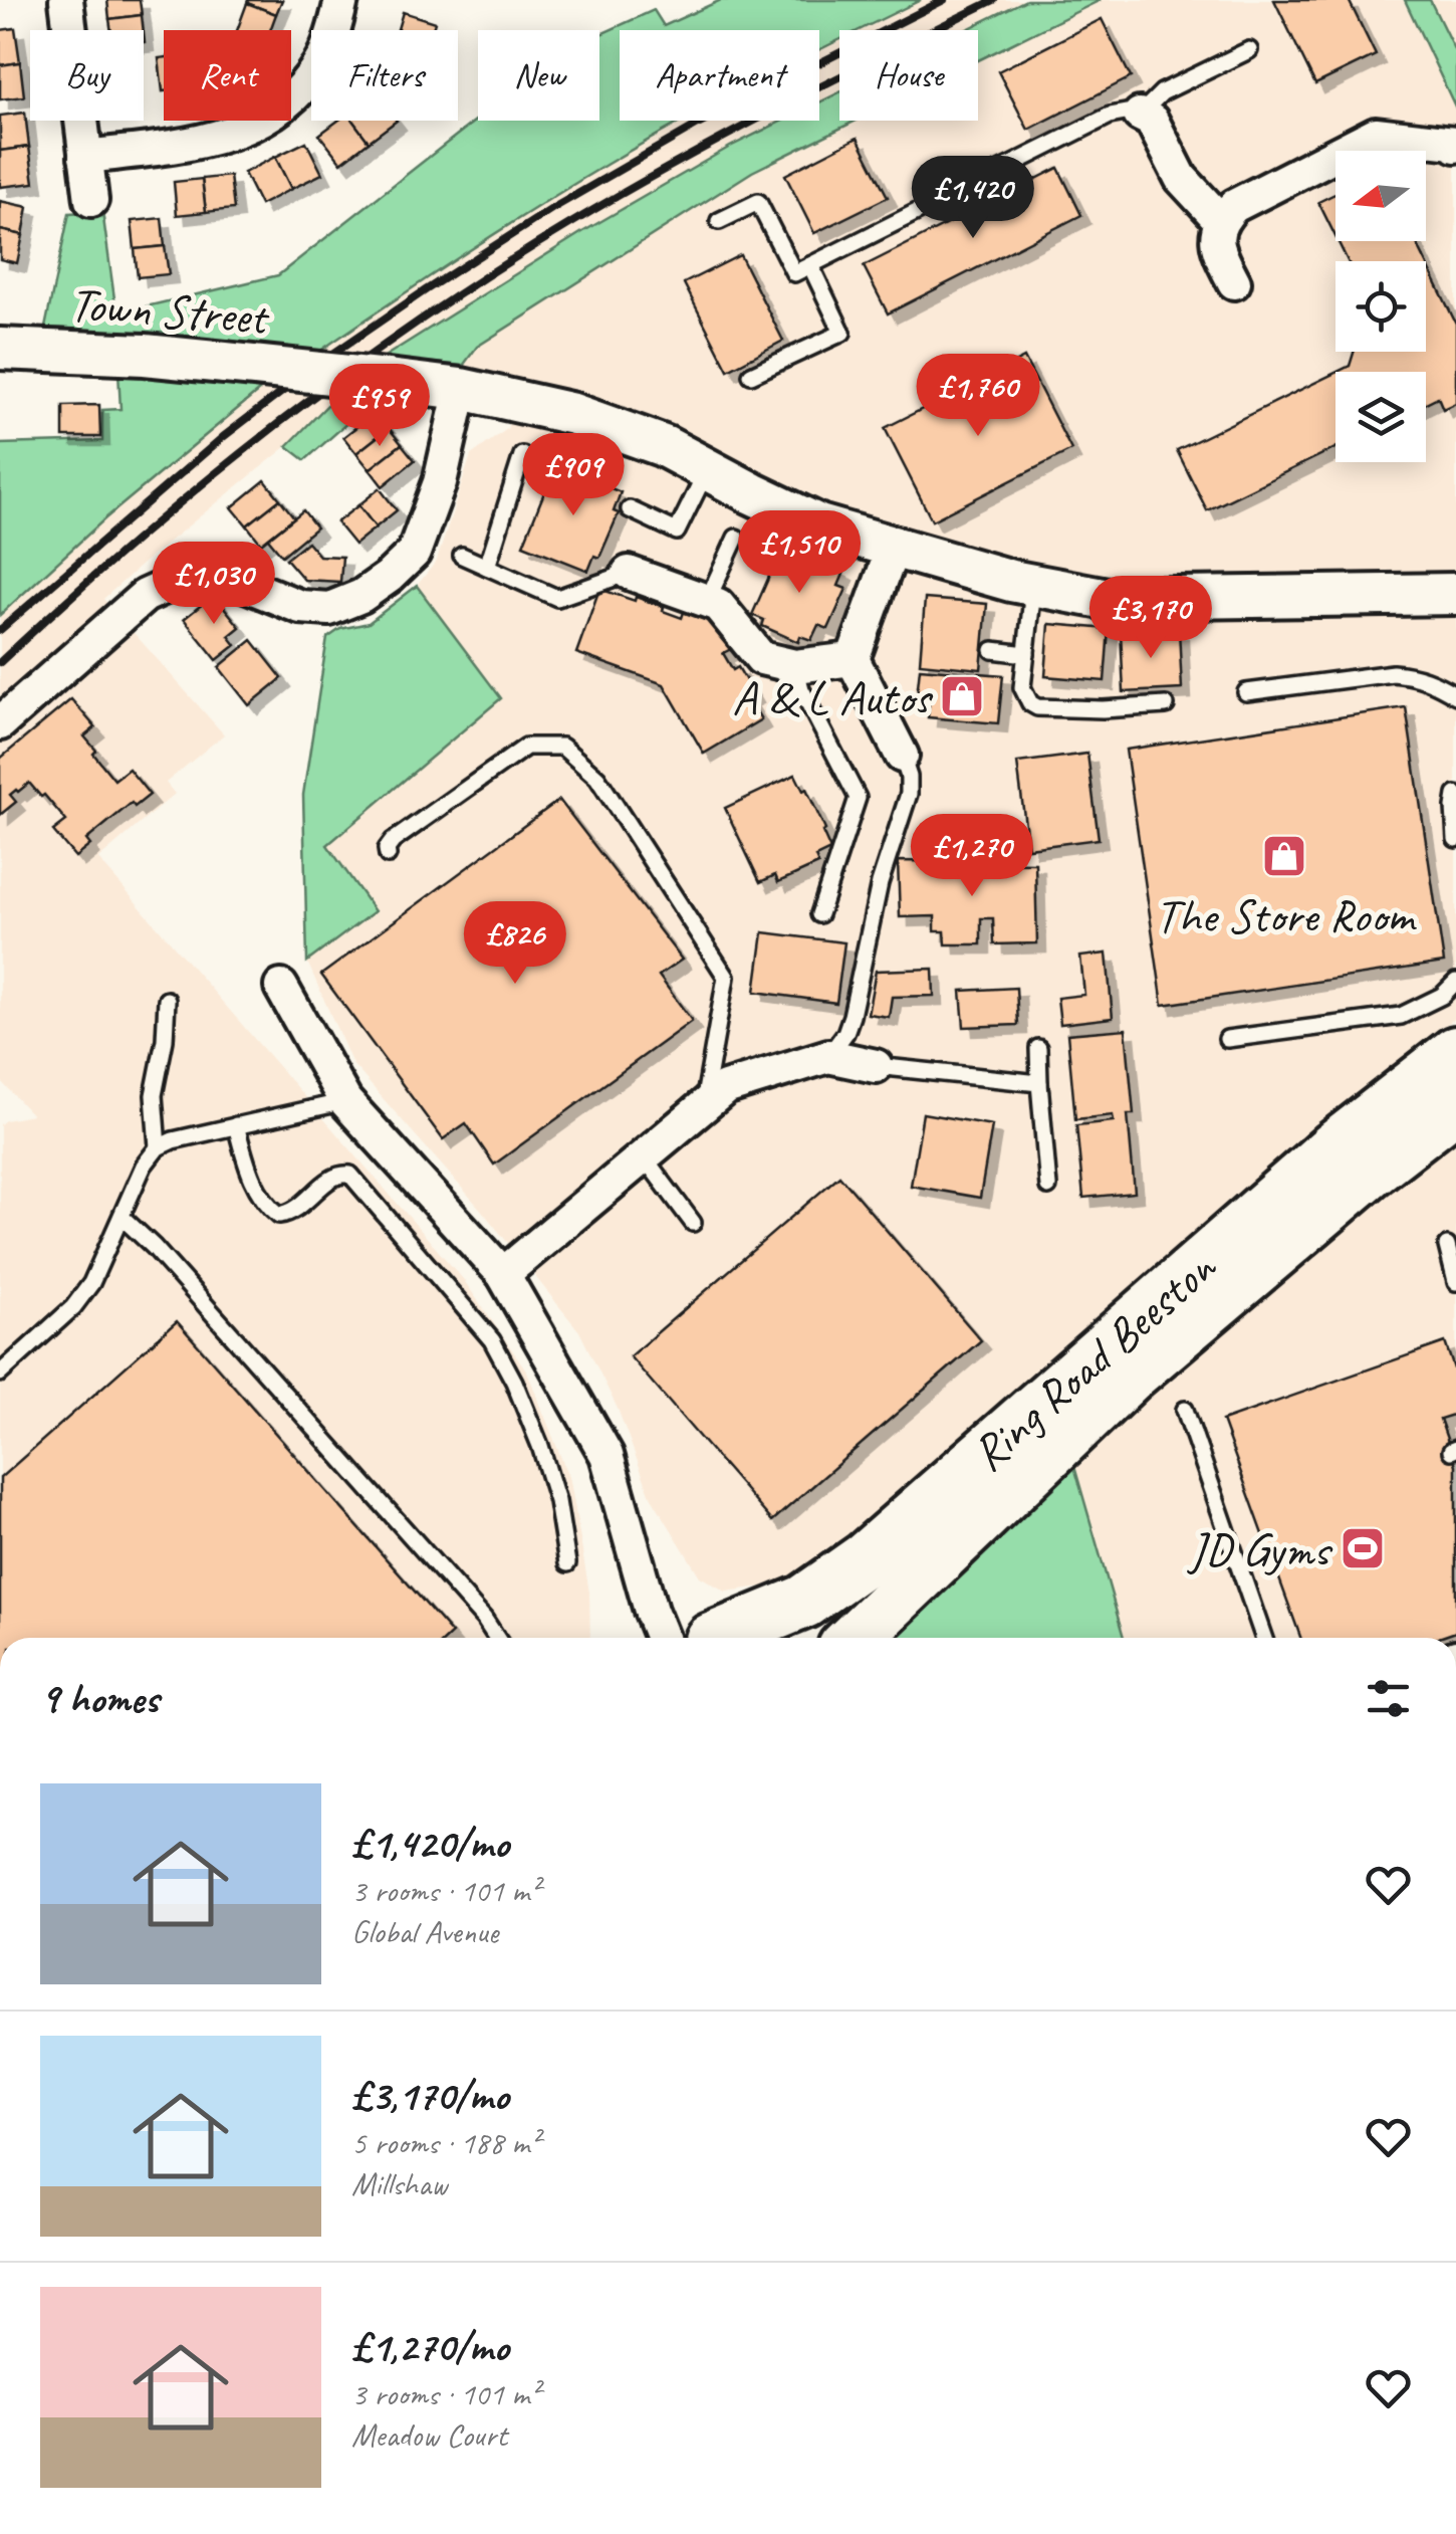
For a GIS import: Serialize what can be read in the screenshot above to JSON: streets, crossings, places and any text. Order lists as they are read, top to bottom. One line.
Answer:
{"streets":{"highway":["Ring Road Beeston"],"street":["Town Street"]},"places":{"shop":["A & L Autos","The Store Room"],"sports":["JD Gyms"]},"north":"left","page":{"chip":["Buy","Rent","Filters","New","Apartment","House"],"price":["£1,420","£1,760","£959","£909","£1,510","£1,030","£3,170","£1,270","£826"],"heading":"9 homes","list":[{"name":"£1,420/mo","note":"3 rooms · 101 m² · Global Avenue"},{"name":"£3,170/mo","note":"5 rooms · 188 m² · Millshaw"},{"name":"£1,270/mo","note":"3 rooms · 101 m² · Meadow Court"}]}}
